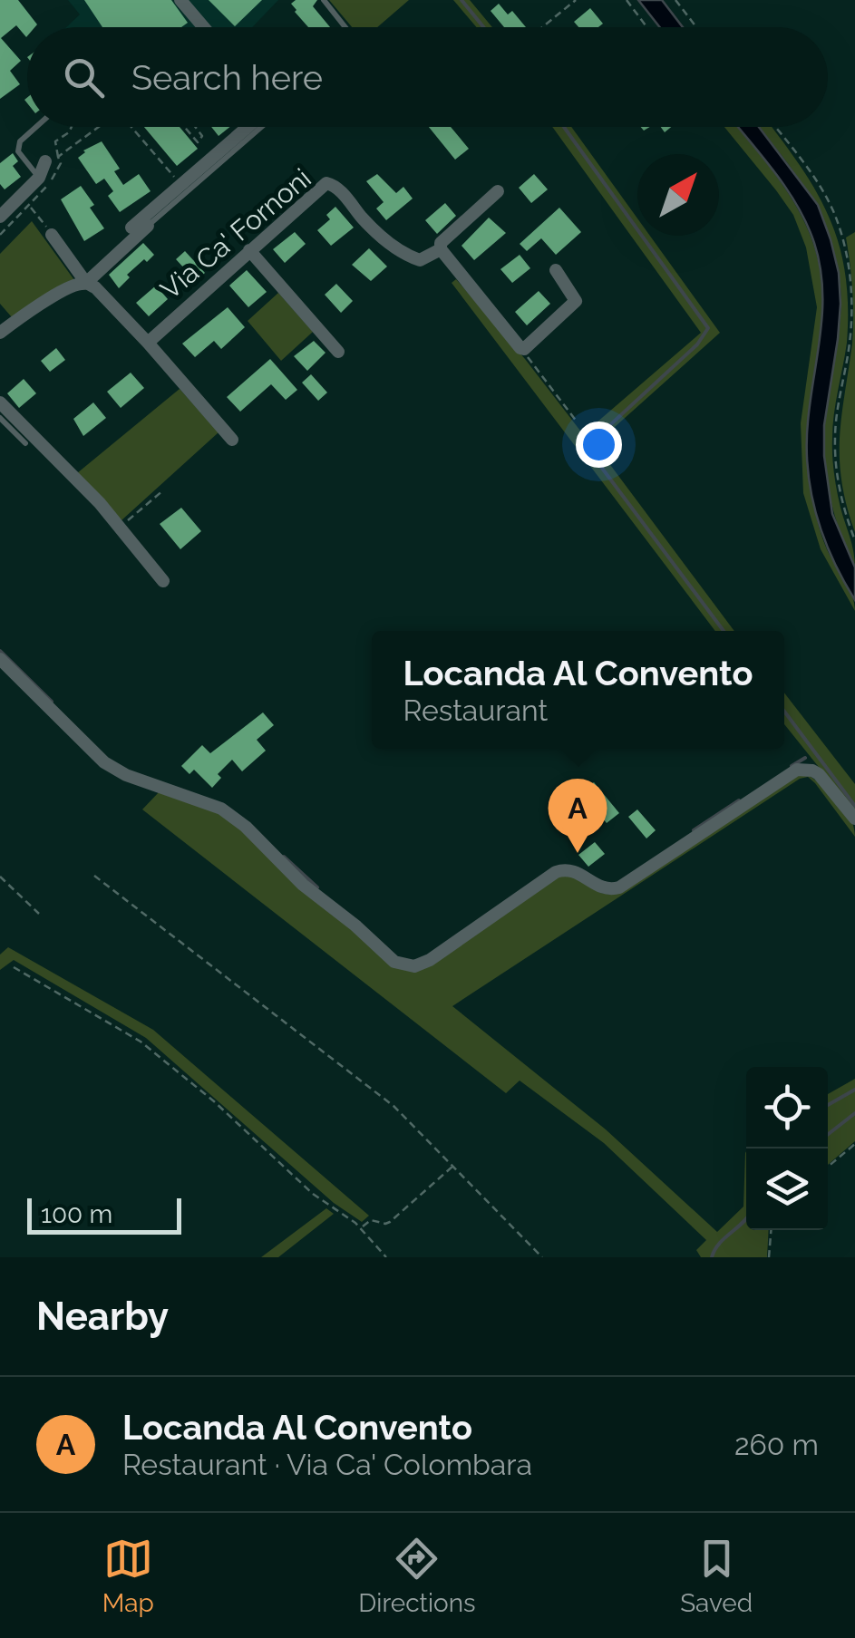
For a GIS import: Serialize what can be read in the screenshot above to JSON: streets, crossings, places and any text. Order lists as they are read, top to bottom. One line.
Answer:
{"streets":{"street":["Via Ca' Fornoni"]},"scale_bar":"100 m","north":"top right","page":{"search":"Search here","popup":["Locanda Al Convento","Restaurant"],"pins":"A","scale":"100 m","heading":"Nearby","list":[{"mark":"A","name":"Locanda Al Convento","note":"Restaurant · Via Ca' Colombara","value":"260 m"}],"nav":["Map","Directions","Saved"]}}
